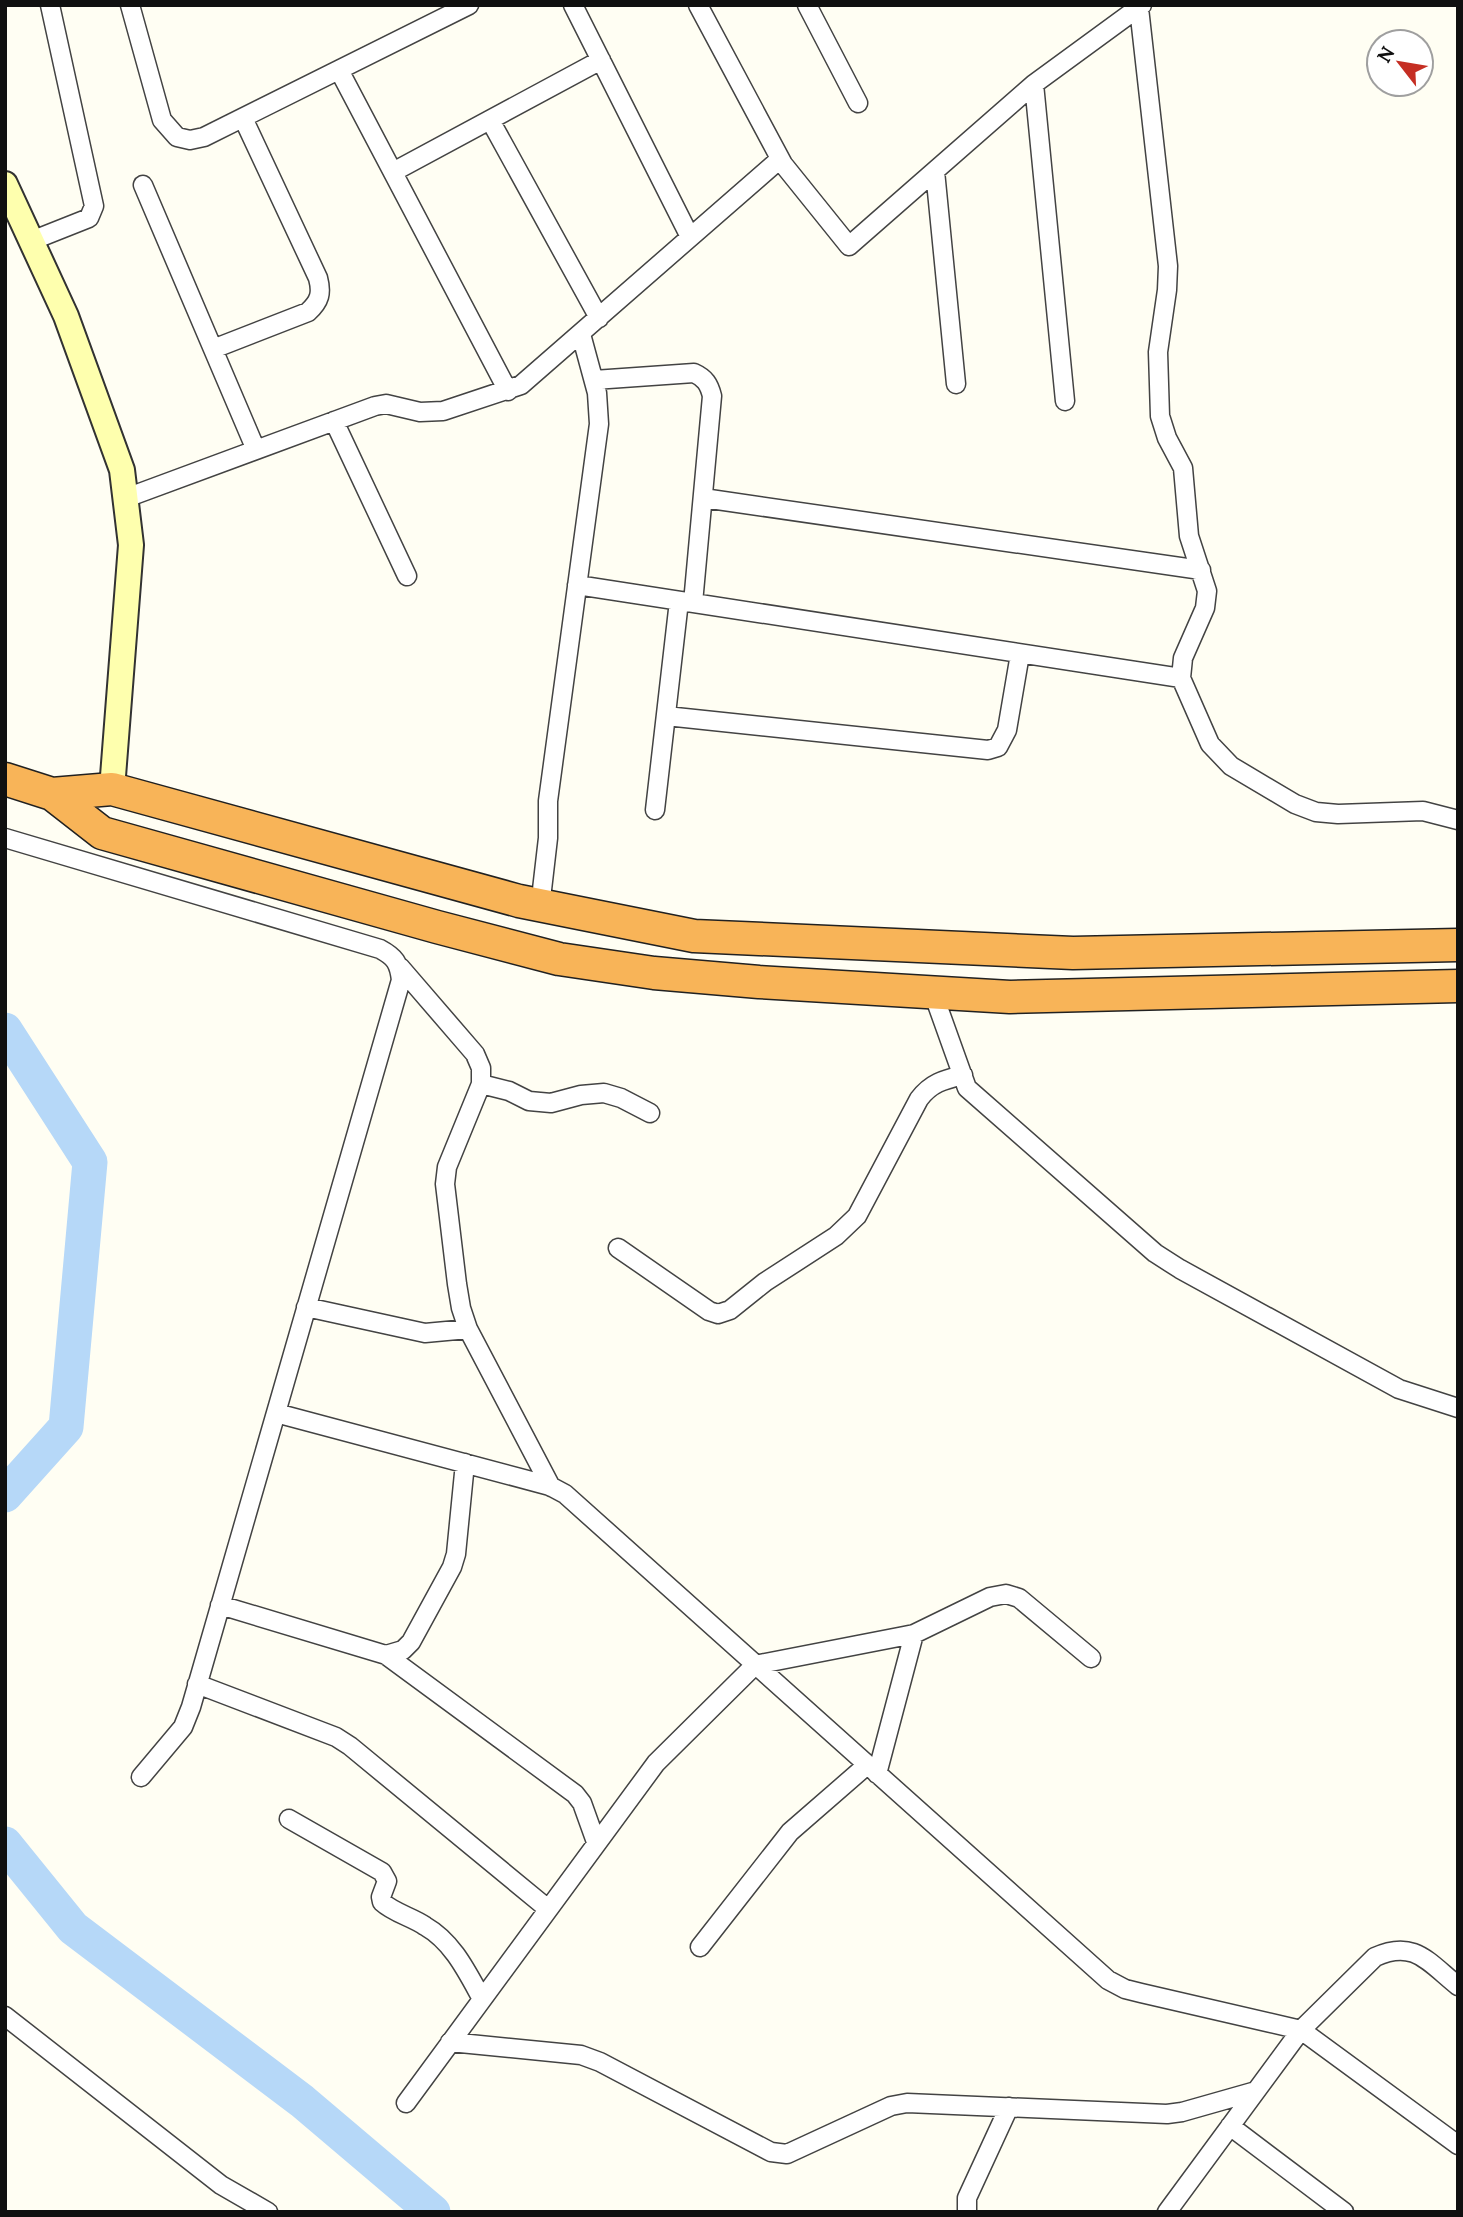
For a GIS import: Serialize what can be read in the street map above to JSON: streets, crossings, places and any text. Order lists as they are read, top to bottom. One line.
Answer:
{"north":"top left"}
